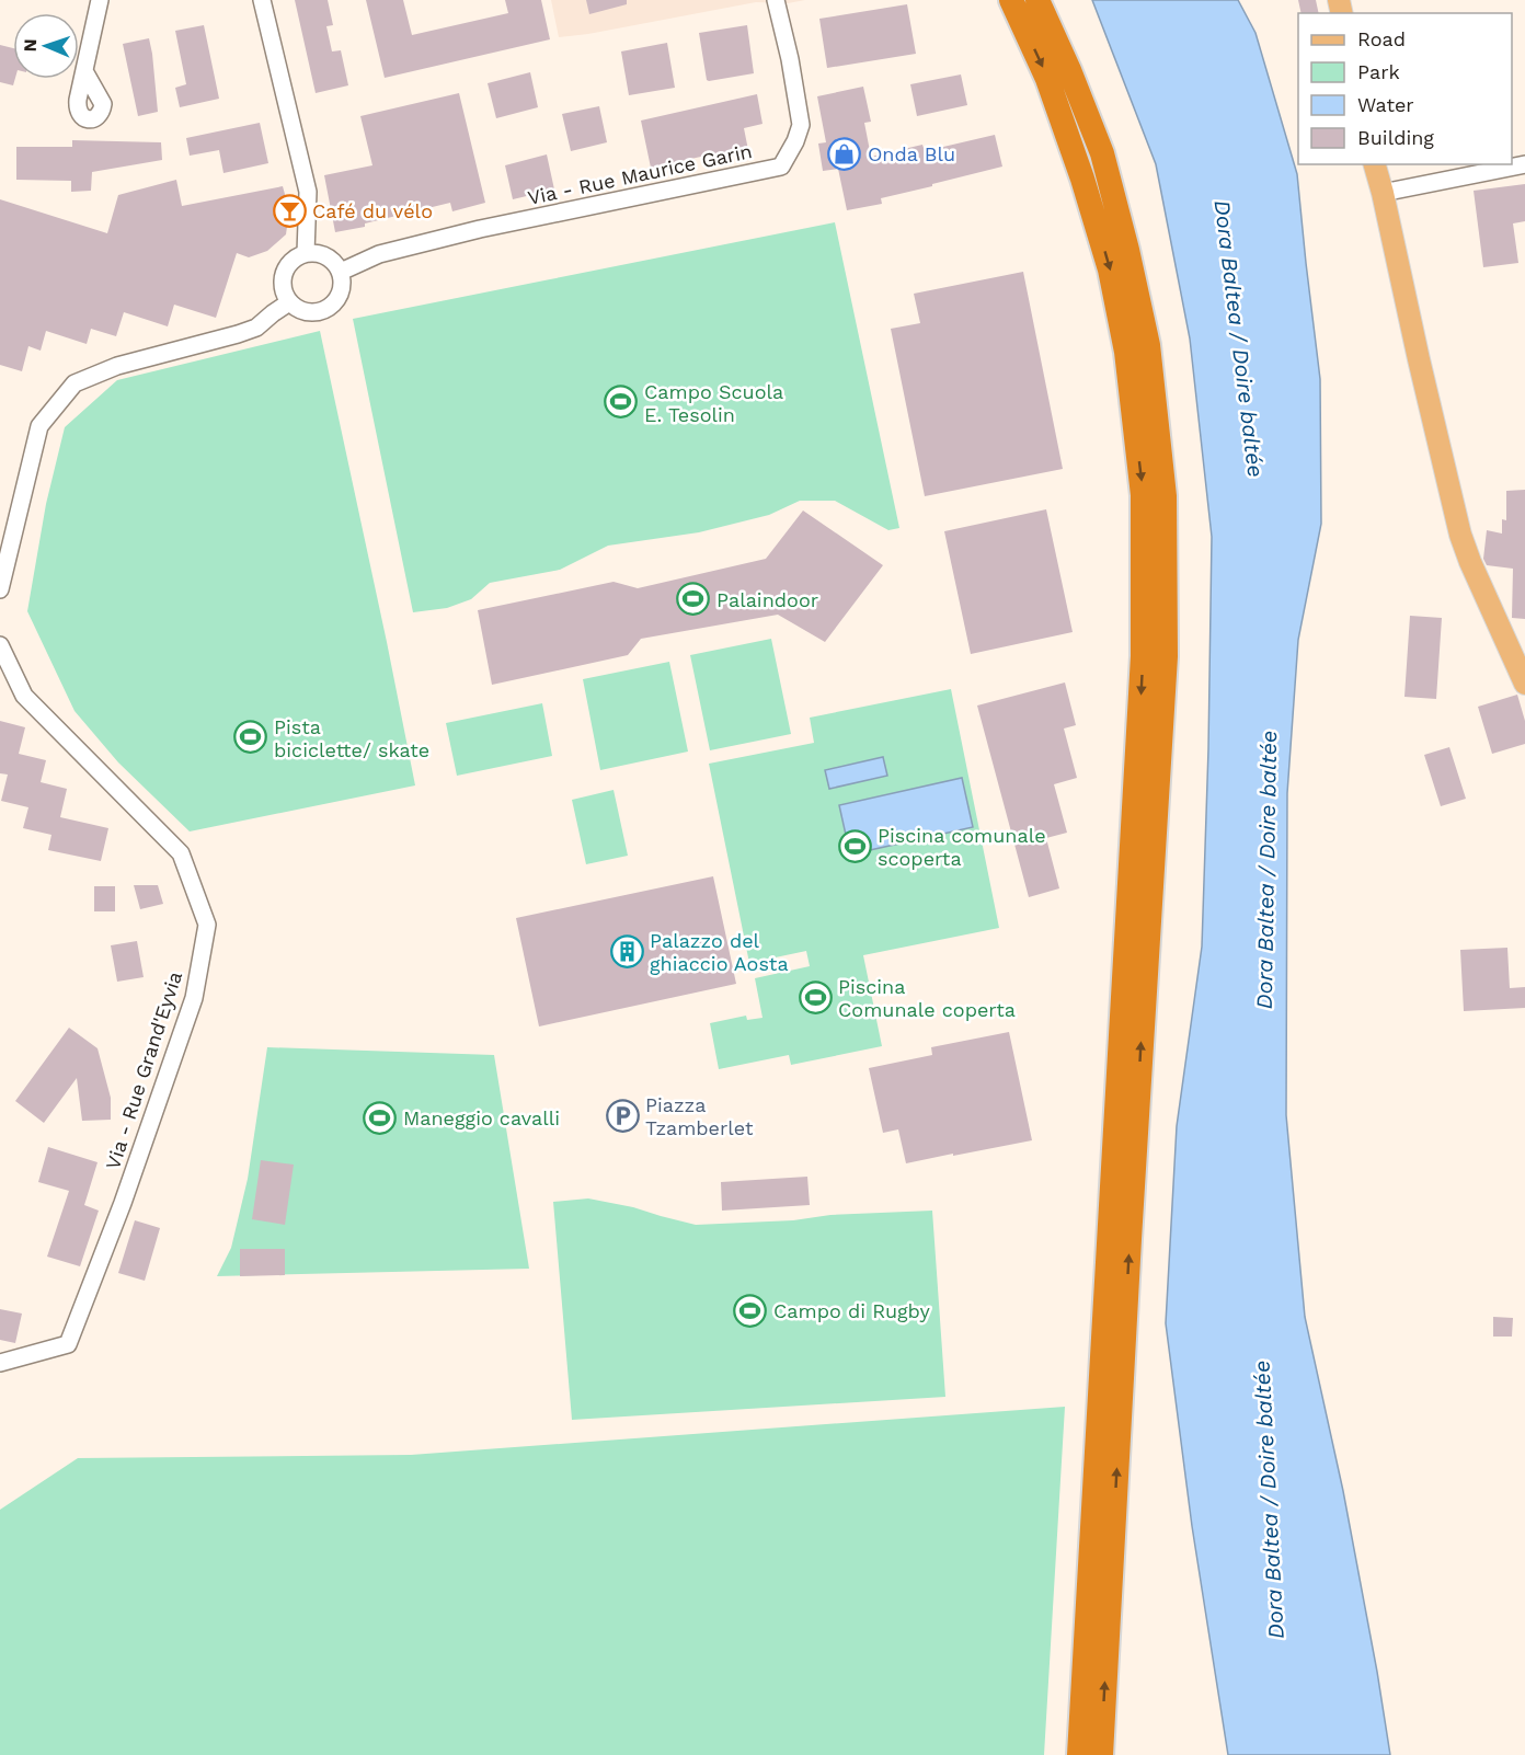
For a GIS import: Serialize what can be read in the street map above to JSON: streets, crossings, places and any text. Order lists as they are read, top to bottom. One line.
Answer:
{"streets":{"street":["Via - Rue Maurice Garin","Via - Rue Grand'Eyvia"]},"water":["Dora Baltea / Doire baltée"],"places":{"shop":["Onda Blu"],"bar":["Café du vélo"],"sports":["Campo Scuola E. Tesolin","Palaindoor","Pista biciclette/ skate","Piscina comunale scoperta","Piscina Comunale coperta","Maneggio cavalli","Campo di Rugby"],"building":["Palazzo del ghiaccio Aosta"],"parking":["Piazza Tzamberlet"]},"legend":["Road","Park","Water","Building"],"north":"left"}
